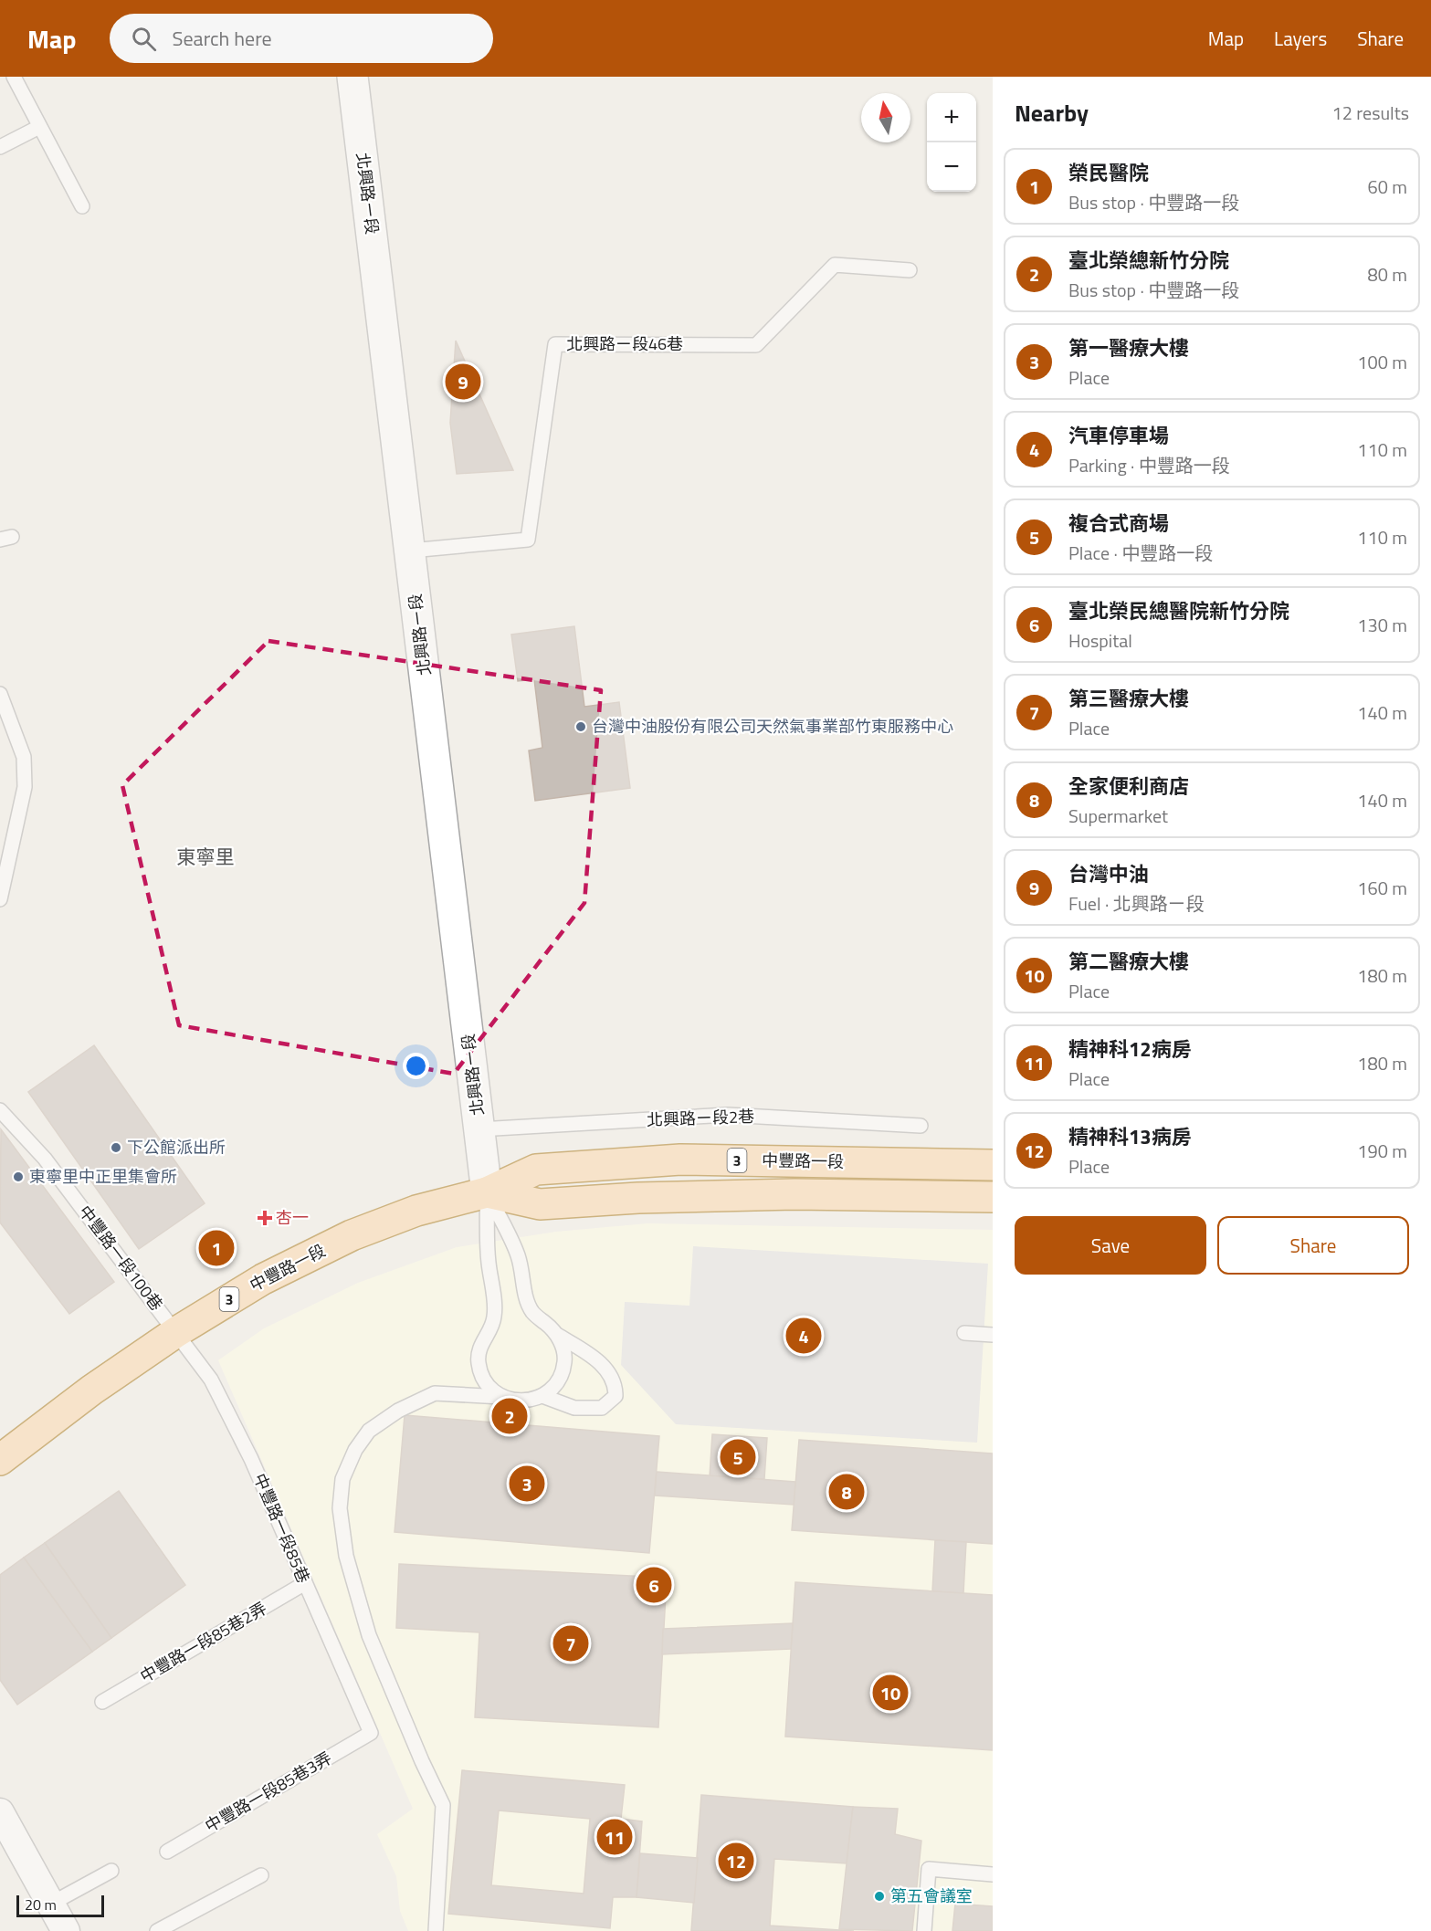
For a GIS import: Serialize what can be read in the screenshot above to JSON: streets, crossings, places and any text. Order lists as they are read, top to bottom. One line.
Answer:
{"streets":{"main road":["3","中豐路一段"],"street":["北興路ㄧ段"],"lane":["北興路ㄧ段46巷","北興路ㄧ段2巷","中豐路一段100巷","中豐路一段85巷","中豐路一段85巷2弄","中豐路一段85巷3弄"]},"crossings":[["北興路ㄧ段","北興路ㄧ段46巷"],["北興路ㄧ段","北興路ㄧ段2巷"],["北興路ㄧ段","中豐路一段"],["中豐路一段","中豐路一段100巷"],["中豐路一段","中豐路一段85巷"],["中豐路一段100巷","中豐路一段85巷"],["中豐路一段85巷","中豐路一段85巷2弄"],["中豐路一段85巷","中豐路一段85巷3弄"]],"districts":["東寧里"],"places":{"other":["台灣中油股份有限公司天然氣事業部竹東服務中心","下公館派出所","東寧里中正里集會所","第五會議室"],"health":["杏一"]},"scale_bar":"20 m","north":"top","page":{"header":"Map","search":"Search here","nav":["Map","Layers","Share"],"heading":["Nearby","12 results"],"map_buttons":["+","−"],"list":[{"mark":"1","name":"榮民醫院","note":"Bus stop · 中豐路一段","value":"60 m"},{"mark":"2","name":"臺北榮總新竹分院","note":"Bus stop · 中豐路一段","value":"80 m"},{"mark":"3","name":"第一醫療大樓","note":"Place","value":"100 m"},{"mark":"4","name":"汽車停車場","note":"Parking · 中豐路一段","value":"110 m"},{"mark":"5","name":"複合式商場","note":"Place · 中豐路一段","value":"110 m"},{"mark":"6","name":"臺北榮民總醫院新竹分院","note":"Hospital","value":"130 m"},{"mark":"7","name":"第三醫療大樓","note":"Place","value":"140 m"},{"mark":"8","name":"全家便利商店","note":"Supermarket","value":"140 m"},{"mark":"9","name":"台灣中油","note":"Fuel · 北興路ㄧ段","value":"160 m"},{"mark":"10","name":"第二醫療大樓","note":"Place","value":"180 m"},{"mark":"11","name":"精神科12病房","note":"Place","value":"180 m"},{"mark":"12","name":"精神科13病房","note":"Place","value":"190 m"}],"pins":["9","1","4","2","5","3","8","6","7","10","11","12"],"buttons":["Save","Share"],"scale":"20 m"}}
